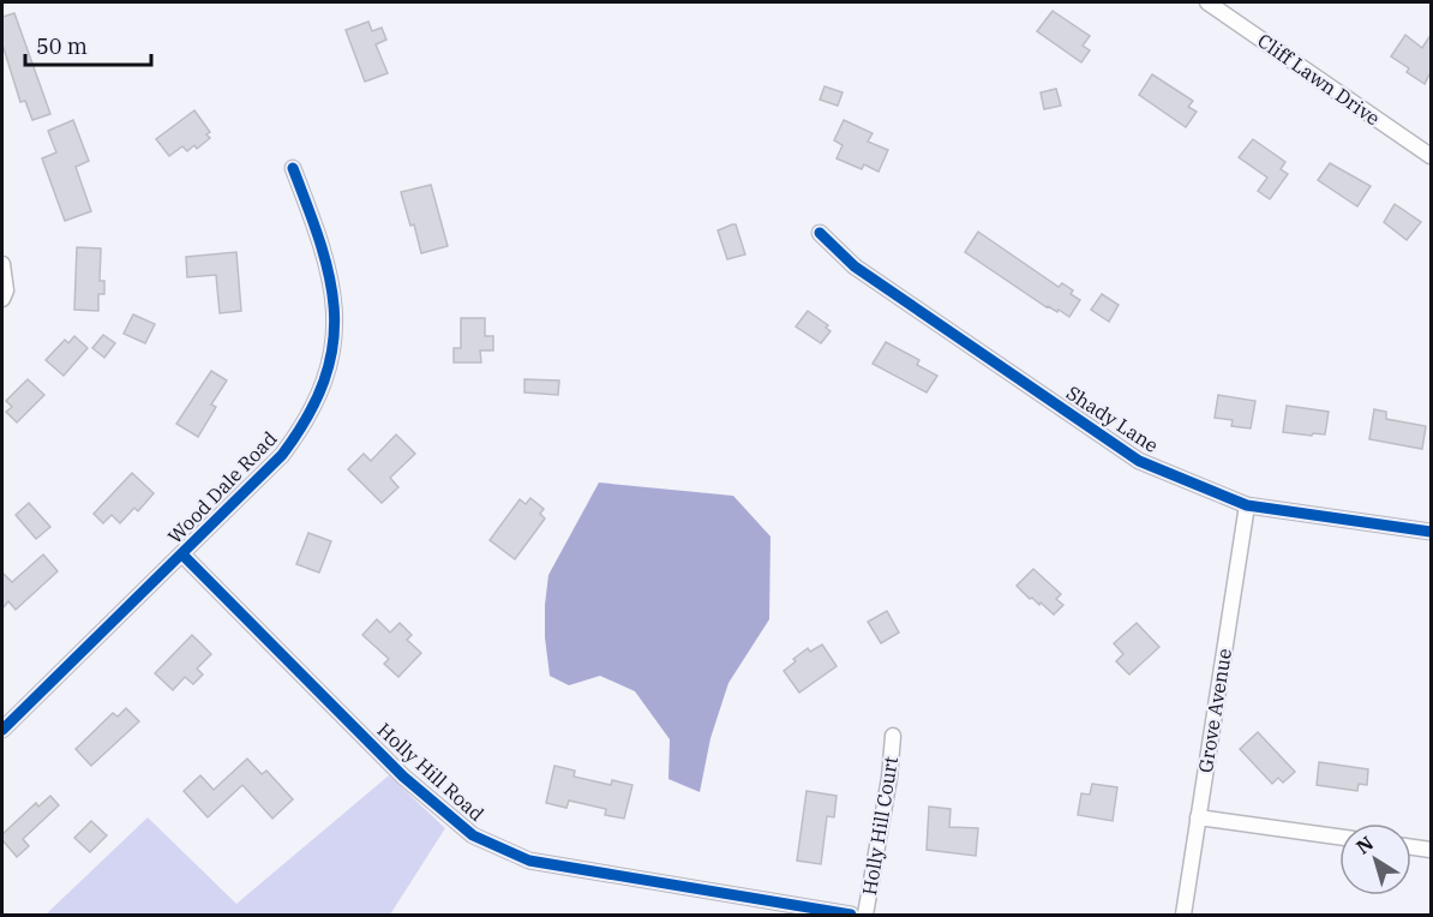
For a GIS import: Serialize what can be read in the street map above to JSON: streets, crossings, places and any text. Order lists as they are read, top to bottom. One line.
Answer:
{"streets":{"street":["Cliff Lawn Drive","Shady Lane","Wood Dale Road","Grove Avenue","Holly Hill Road","Holly Hill Court"]},"crossings":[["Shady Lane","Grove Avenue"],["Wood Dale Road","Holly Hill Road"]],"scale_bar":"50 m","north":"top left"}
